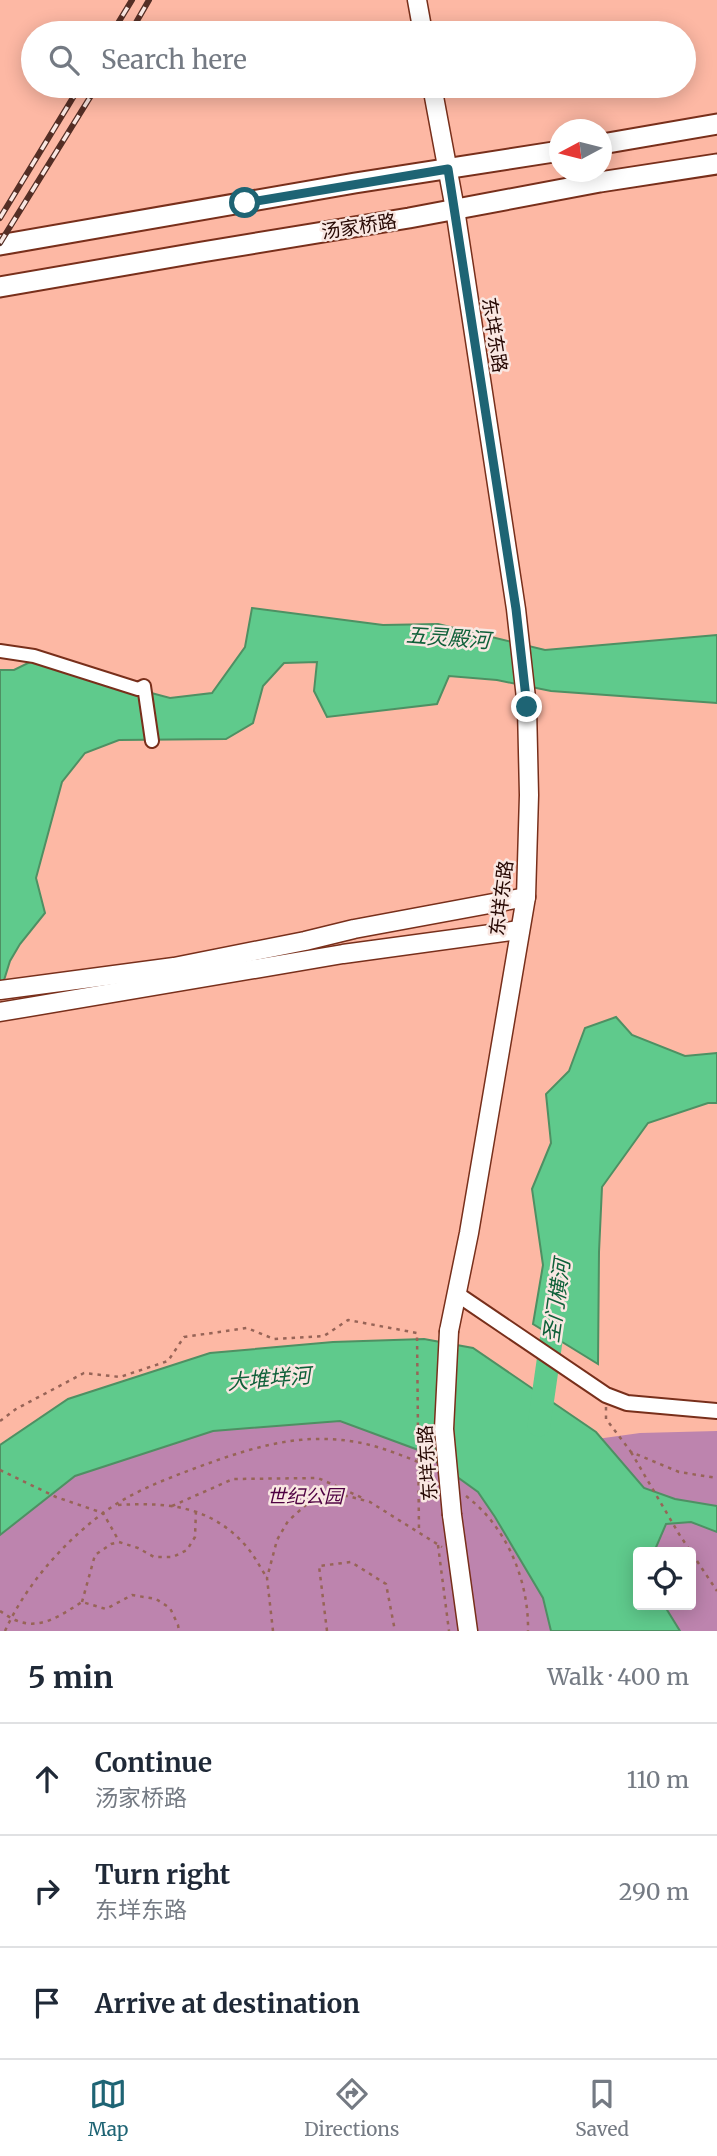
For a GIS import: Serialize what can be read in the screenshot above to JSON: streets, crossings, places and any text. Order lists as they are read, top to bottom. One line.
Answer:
{"streets":{"main road":["汤家桥路","东垟东路"]},"crossings":[["汤家桥路","东垟东路"]],"water":["五灵殿河","圣门横河","大堆垟河"],"parks":["世纪公园"],"north":"left","page":{"search":"Search here","heading":["5 min","Walk · 400 m"],"list":[["Continue","汤家桥路","110 m"],["Turn right","东垟东路","290 m"],"Arrive at destination"],"nav":["Map","Directions","Saved"]}}
